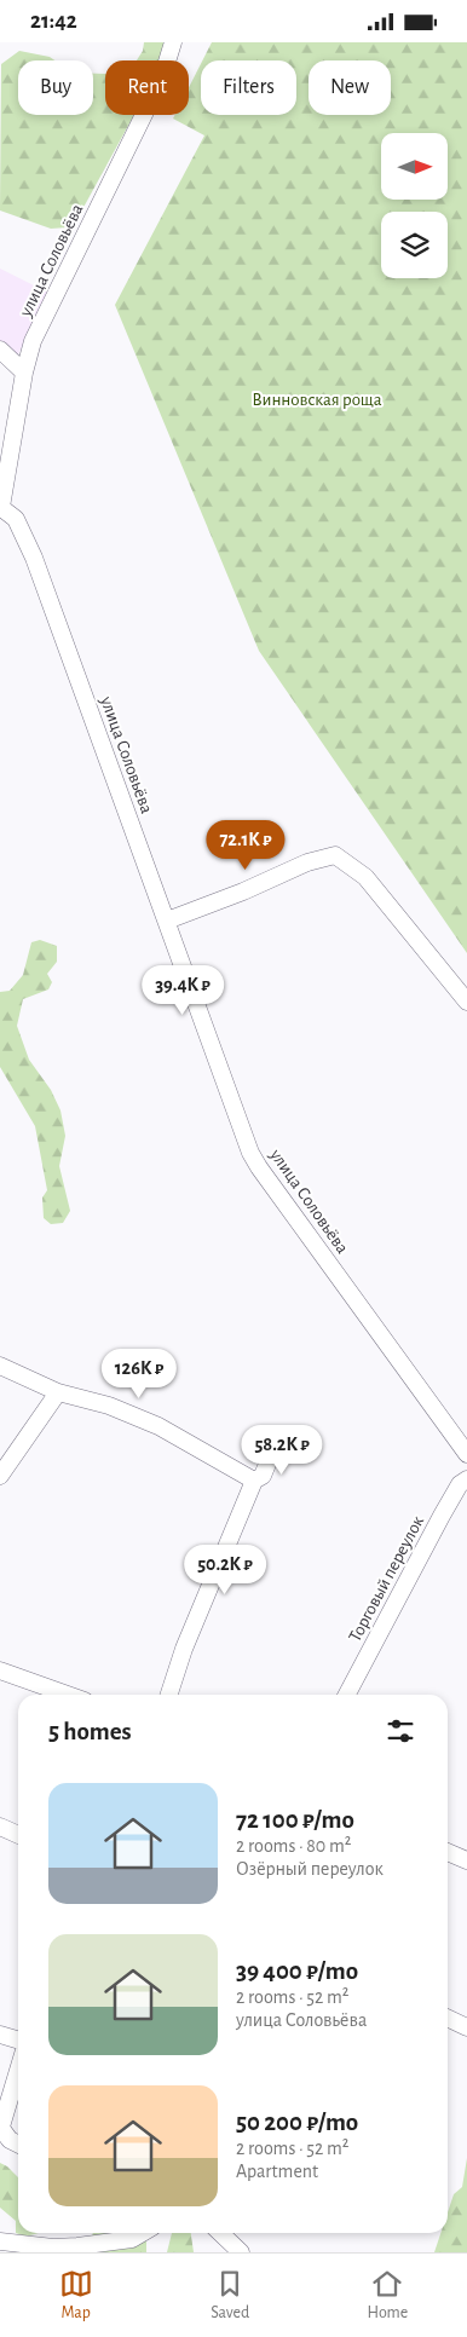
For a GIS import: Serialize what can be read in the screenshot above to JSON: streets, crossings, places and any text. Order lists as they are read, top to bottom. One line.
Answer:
{"streets":{"street":["улица Соловьёва","Торговый переулок"]},"parks":["Винновская роща"],"north":"right","page":{"status":"21:42","chip":["Buy","Rent","Filters","New"],"price":["72.1K ₽","39.4K ₽","126K ₽","58.2K ₽","50.2K ₽"],"heading":"5 homes","list":[{"name":"72 100 ₽/mo","note":"2 rooms · 80 m² · Озёрный переулок"},{"name":"39 400 ₽/mo","note":"2 rooms · 52 m² · улица Соловьёва"},{"name":"50 200 ₽/mo","note":"2 rooms · 52 m² · Apartment"}],"tabs":["Map","Saved","Home"]}}
